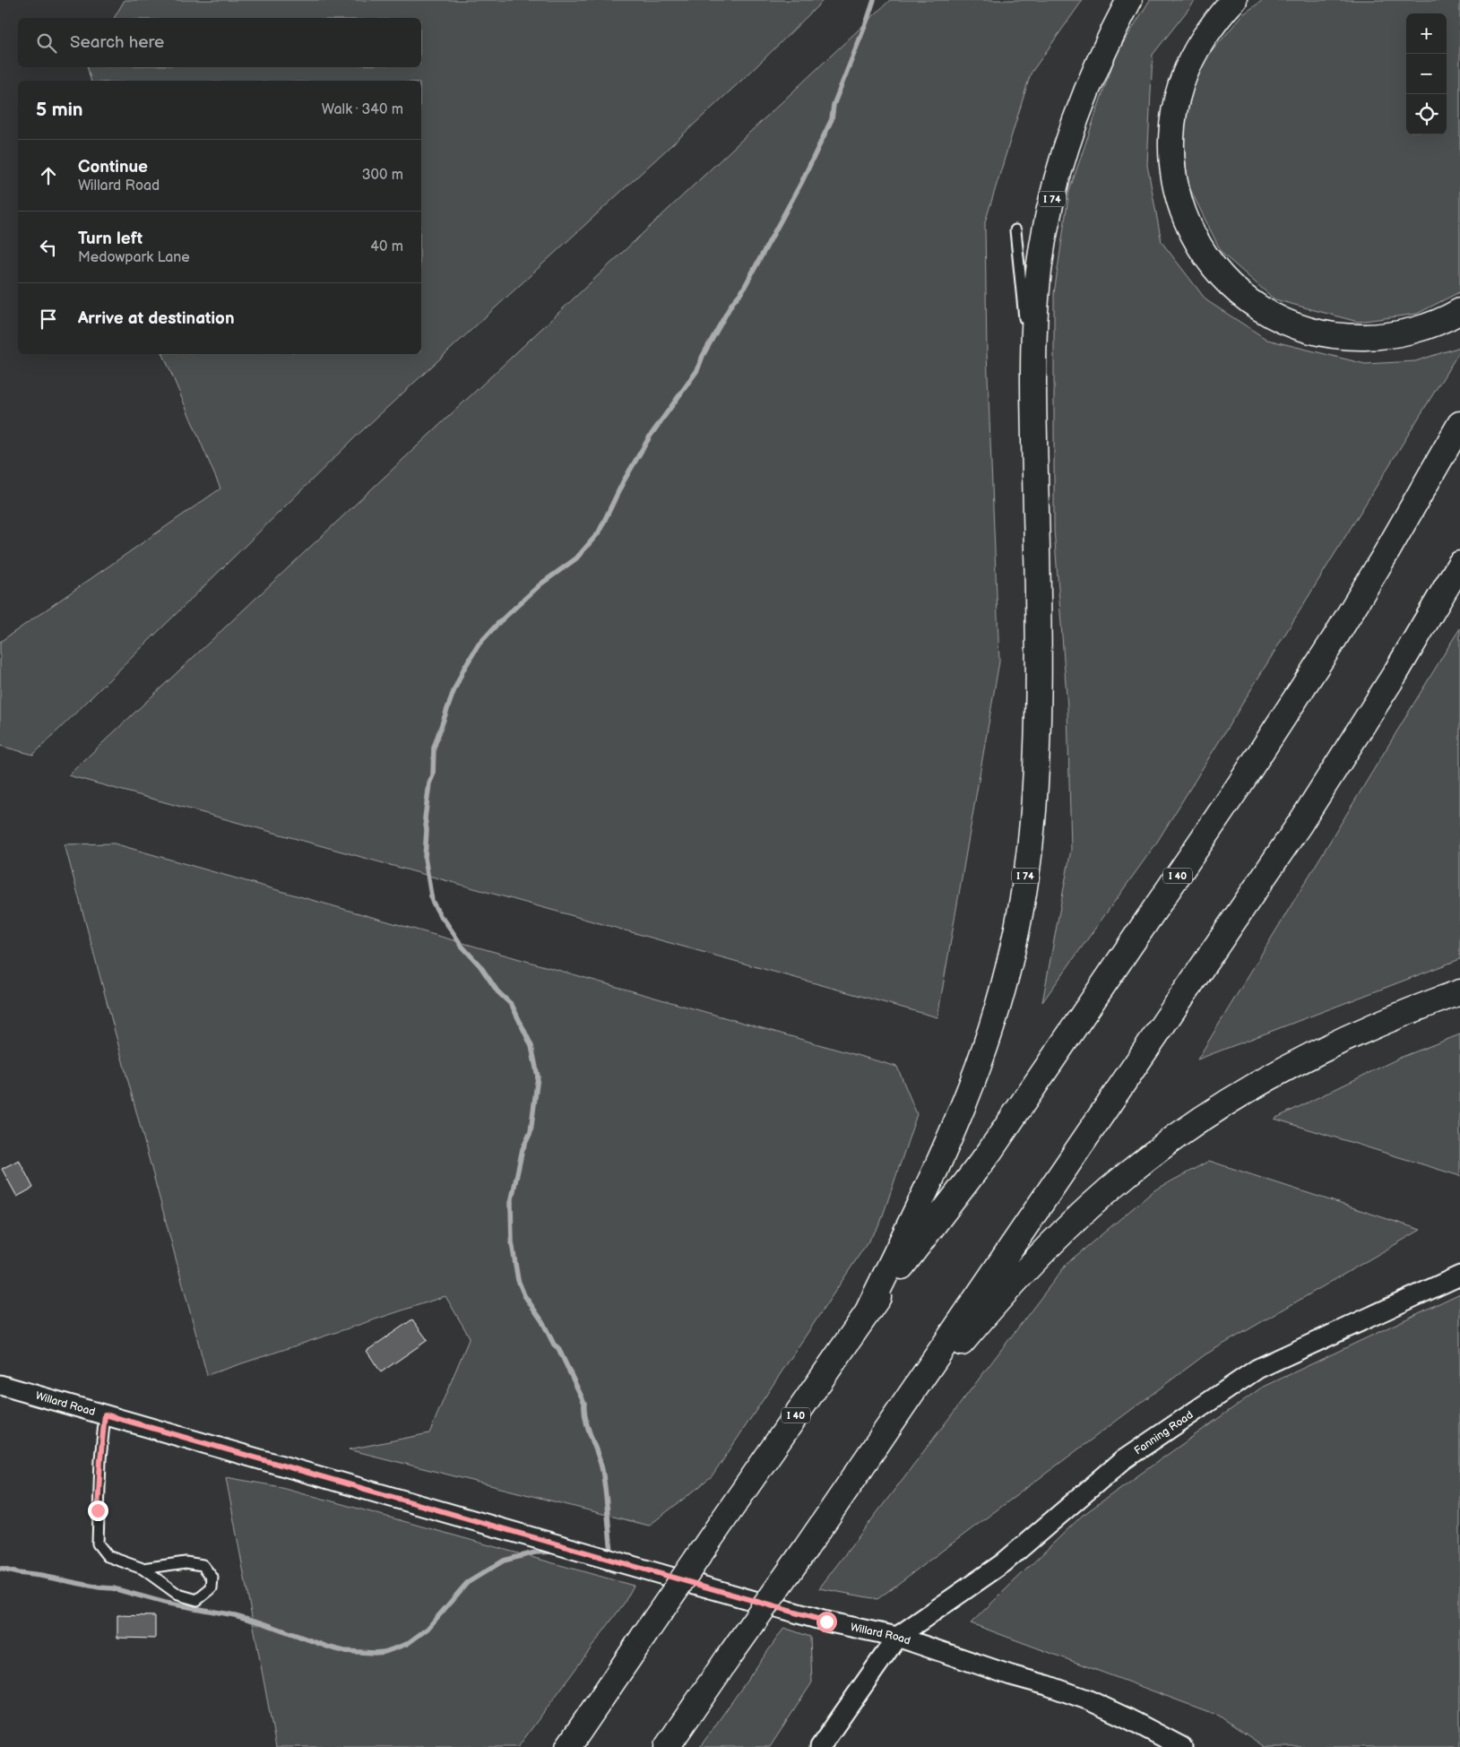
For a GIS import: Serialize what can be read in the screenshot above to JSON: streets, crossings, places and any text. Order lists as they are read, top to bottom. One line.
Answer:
{"streets":{"highway":["I 74","I 40"],"street":["Willard Road","Fanning Road"]},"crossings":[["I 74","I 40"],["Willard Road","Fanning Road"]],"page":{"map_buttons":["+","−"],"search":"Search here","heading":["5 min","Walk · 340 m"],"list":[["Continue","Willard Road","300 m"],["Turn left","Medowpark Lane","40 m"],"Arrive at destination"]}}
